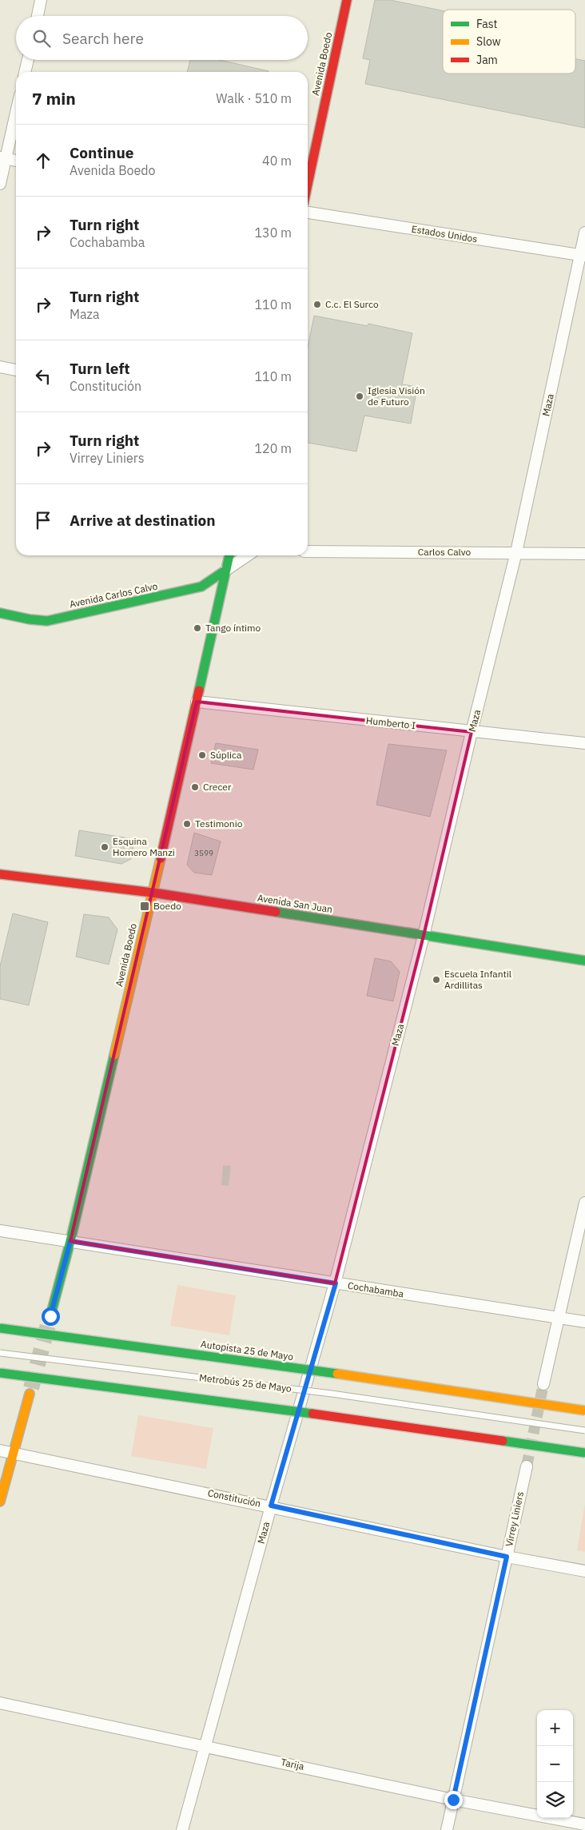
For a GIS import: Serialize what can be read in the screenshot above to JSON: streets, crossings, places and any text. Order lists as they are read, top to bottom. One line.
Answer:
{"streets":{"main road":["Avenida Boedo","Avenida Carlos Calvo","Avenida San Juan","Autopista 25 de Mayo"],"street":["Estados Unidos","Maza","Carlos Calvo","Humberto I","Cochabamba","Constitución","Virrey Liniers","Tarija"],"lane":["Metrobús 25 de Mayo"]},"crossings":[["Avenida Boedo","Avenida Carlos Calvo"],["Avenida Boedo","Humberto I"],["Avenida Boedo","Avenida San Juan"],["Avenida Boedo","Cochabamba"],["Estados Unidos","Maza"],["Maza","Carlos Calvo"],["Maza","Humberto I"],["Maza","Avenida San Juan"],["Maza","Cochabamba"],["Maza","Constitución"],["Maza","Tarija"],["Constitución","Virrey Liniers"],["Virrey Liniers","Tarija"]],"places":{"other":["C.c. El Surco","Iglesia Visión de Futuro","Tango íntimo","Súplica","Crecer","Testimonio","Esquina Homero Manzi","Escuela Infantil Ardillitas"],"transit":["Boedo"]},"house_numbers":["3599"],"legend":["Fast","Slow","Jam"],"page":{"search":"Search here","heading":["7 min","Walk · 510 m"],"list":[["Continue","Avenida Boedo","40 m"],["Turn right","Cochabamba","130 m"],["Turn right","Maza","110 m"],["Turn left","Constitución","110 m"],["Turn right","Virrey Liniers","120 m"],"Arrive at destination"],"map_buttons":["+","−"]}}
